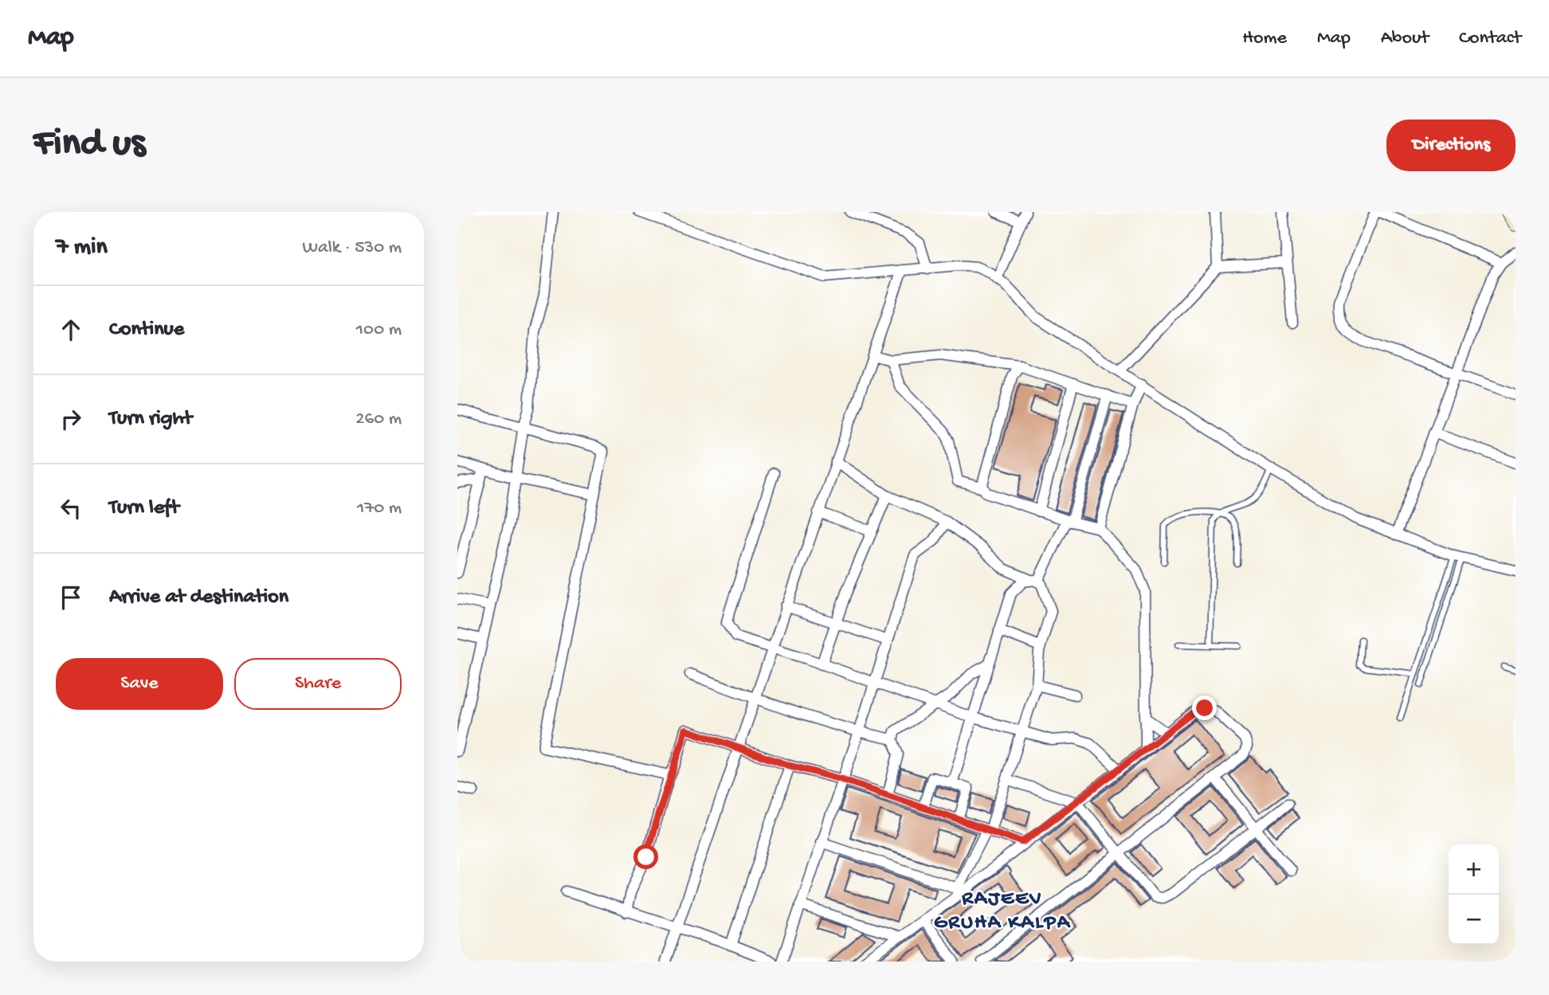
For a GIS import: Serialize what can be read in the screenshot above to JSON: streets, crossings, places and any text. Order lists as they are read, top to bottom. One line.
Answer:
{"districts":["RAJEEV GRUHA KALPA"],"page":{"header":"Map","nav":["Home","Map","About","Contact"],"buttons":["Directions",["Save","Share"]],"title":"Find us","heading":["7 min","Walk · 530 m"],"list":[["Continue","100 m"],["Turn right","260 m"],["Turn left","170 m"],"Arrive at destination"],"map_buttons":["+","−"]}}
